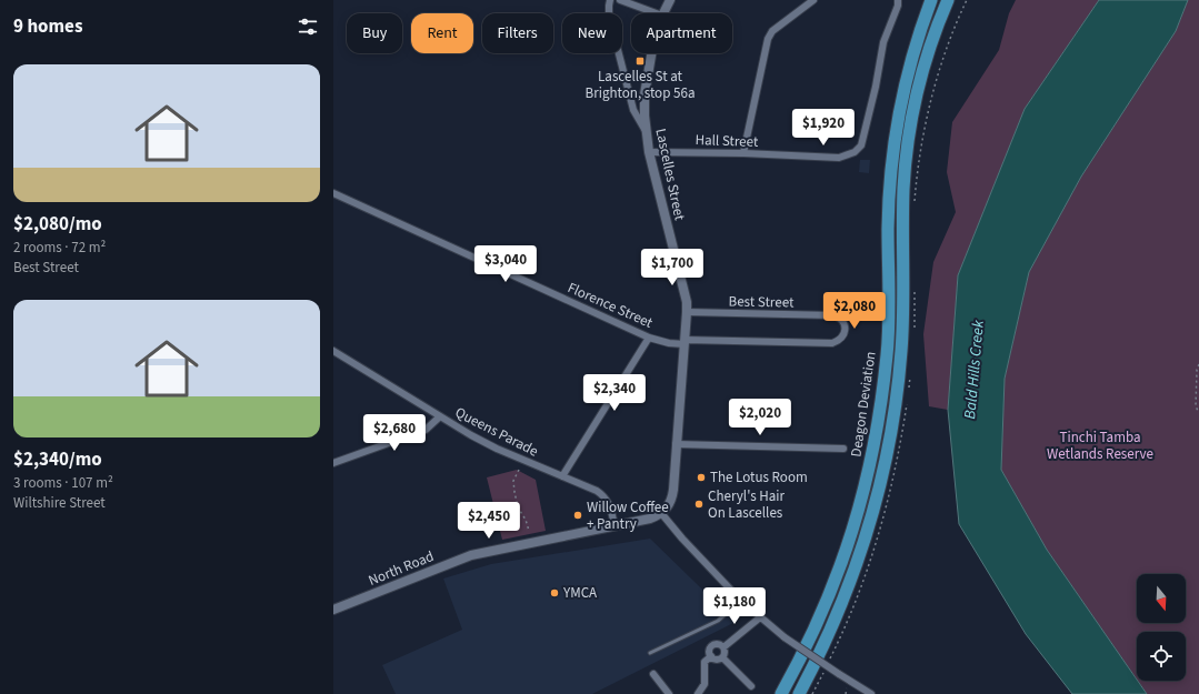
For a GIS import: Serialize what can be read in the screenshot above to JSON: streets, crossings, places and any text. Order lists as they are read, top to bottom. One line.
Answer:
{"streets":{"highway":["Deagon Deviation"],"street":["Hall Street","Lascelles Street","Best Street","Florence Street","Queens Parade","North Road"]},"crossings":[["Hall Street","Lascelles Street"],["Lascelles Street","Best Street"],["Lascelles Street","Florence Street"],["Lascelles Street","North Road"],["Best Street","Florence Street"],["Queens Parade","North Road"]],"water":["Bald Hills Creek"],"parks":["Tinchi Tamba Wetlands Reserve"],"places":{"transit":["Lascelles St at Brighton, stop 56a"],"other":["The Lotus Room","Cheryl's Hair On Lascelles","Willow Coffee + Pantry","YMCA"]},"north":"bottom","page":{"heading":"9 homes","chip":["Buy","Rent","Filters","New","Apartment"],"list":[{"name":"$2,080/mo","note":"2 rooms · 72 m² · Best Street"},{"name":"$2,340/mo","note":"3 rooms · 107 m² · Wiltshire Street"}],"price":["$1,920","$3,040","$1,700","$2,080","$2,340","$2,020","$2,680","$2,450","$1,180"]}}
